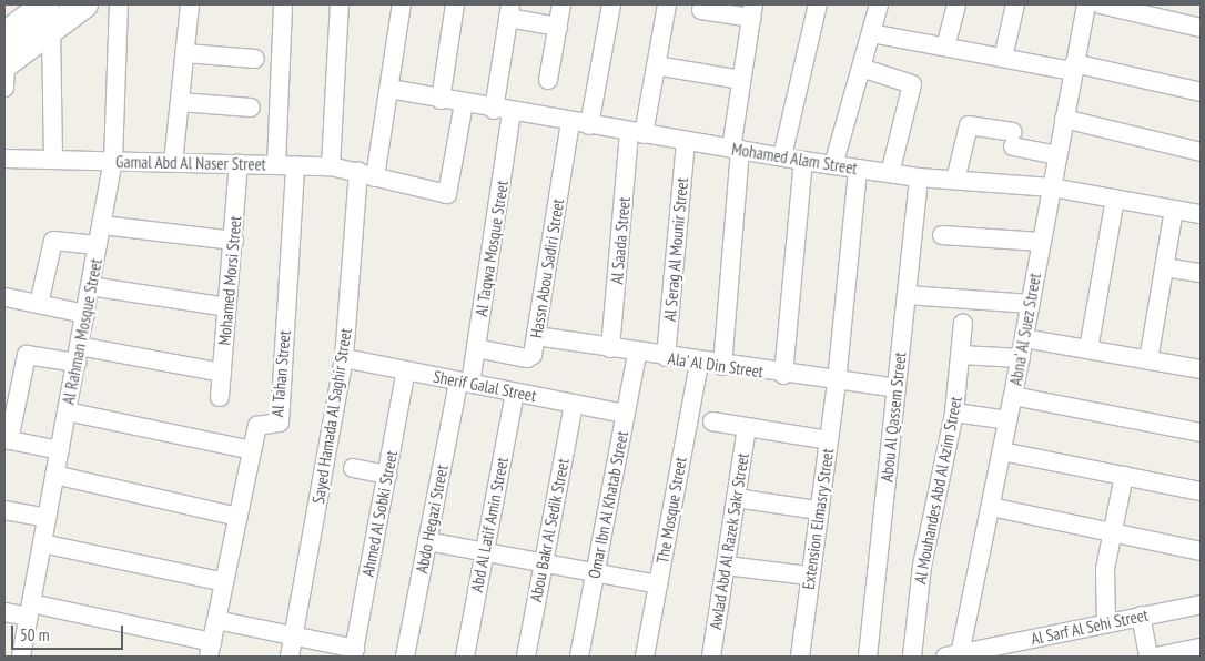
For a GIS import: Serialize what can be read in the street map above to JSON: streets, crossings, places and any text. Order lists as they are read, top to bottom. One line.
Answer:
{"streets":{"street":["Mohamed Alam Street","Gamal Abd Al Naser Street","Al Saada Street","Al Taqwa Mosque Street","Al Serag Al Mounir Street","Hassn Abou Sadiri Street","Mohamed Morsi Street","Abna' Al Suez Street","Al Rahman Mosque Street","Ala' Al Din Street","Al Tahan Street","Sherif Galal Street","Sayed Hamada Al Saghir Street","Abou Al Qassem Street","Al Mouhandes Abd Al Azim Street","Omar Ibn Al Khatab Street","The Mosque Street","Ahmed Al Sobki Street","Abdo Hegazi Street","Extension Elmasry Street","Abd Al Latif Amin Street","Abou Bakr Al Sedik Street","Awlad Abd Al Razek Sakr Street","Al Sarf Al Sehi Street"]},"crossings":[["Mohamed Alam Street","Gamal Abd Al Naser Street"],["Mohamed Alam Street","Al Saada Street"],["Mohamed Alam Street","Al Taqwa Mosque Street"],["Mohamed Alam Street","Al Serag Al Mounir Street"],["Mohamed Alam Street","Hassn Abou Sadiri Street"],["Mohamed Alam Street","Abna' Al Suez Street"],["Mohamed Alam Street","Abou Al Qassem Street"],["Mohamed Alam Street","Extension Elmasry Street"],["Gamal Abd Al Naser Street","Mohamed Morsi Street"],["Gamal Abd Al Naser Street","Al Rahman Mosque Street"],["Gamal Abd Al Naser Street","Al Tahan Street"],["Gamal Abd Al Naser Street","Sayed Hamada Al Saghir Street"],["Al Saada Street","Ala' Al Din Street"],["Al Taqwa Mosque Street","Hassn Abou Sadiri Street"],["Al Taqwa Mosque Street","Sherif Galal Street"],["Al Taqwa Mosque Street","Abdo Hegazi Street"],["Al Serag Al Mounir Street","Ala' Al Din Street"],["Hassn Abou Sadiri Street","Ala' Al Din Street"],["Abna' Al Suez Street","Al Sarf Al Sehi Street"],["Ala' Al Din Street","Abou Al Qassem Street"],["Ala' Al Din Street","Omar Ibn Al Khatab Street"],["Ala' Al Din Street","The Mosque Street"],["Ala' Al Din Street","Extension Elmasry Street"],["Sherif Galal Street","Sayed Hamada Al Saghir Street"],["Sherif Galal Street","Omar Ibn Al Khatab Street"],["Sherif Galal Street","Ahmed Al Sobki Street"],["Sherif Galal Street","Abdo Hegazi Street"],["Sherif Galal Street","Abd Al Latif Amin Street"],["Sherif Galal Street","Abou Bakr Al Sedik Street"]],"scale_bar":"50 m"}
